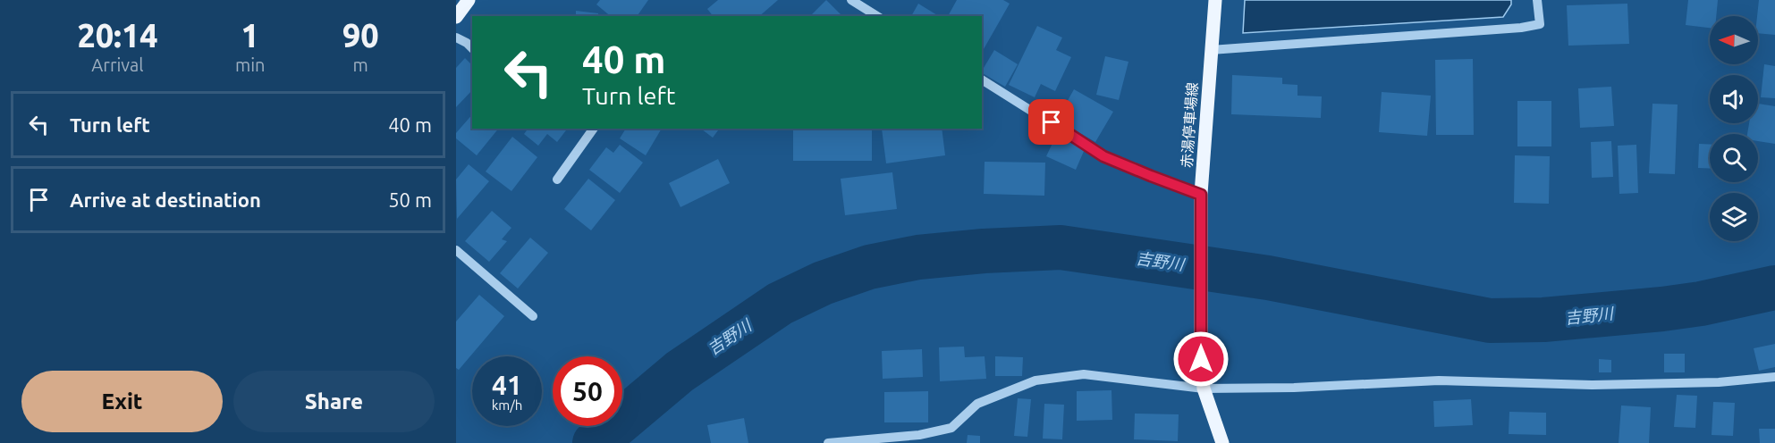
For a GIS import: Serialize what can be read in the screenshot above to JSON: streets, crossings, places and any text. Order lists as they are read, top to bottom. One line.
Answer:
{"streets":{"main road":["赤湯停車場線"]},"water":["吉野川"],"north":"left","page":{"eta":["20:14","Arrival","1","min","90","m"],"turn":["40 m","Turn left"],"list":[{"name":"Turn left","value":"40 m"},{"name":"Arrive at destination","value":"50 m"}],"speed":"41 km/h","limit":"50","buttons":["Exit","Share"]}}
